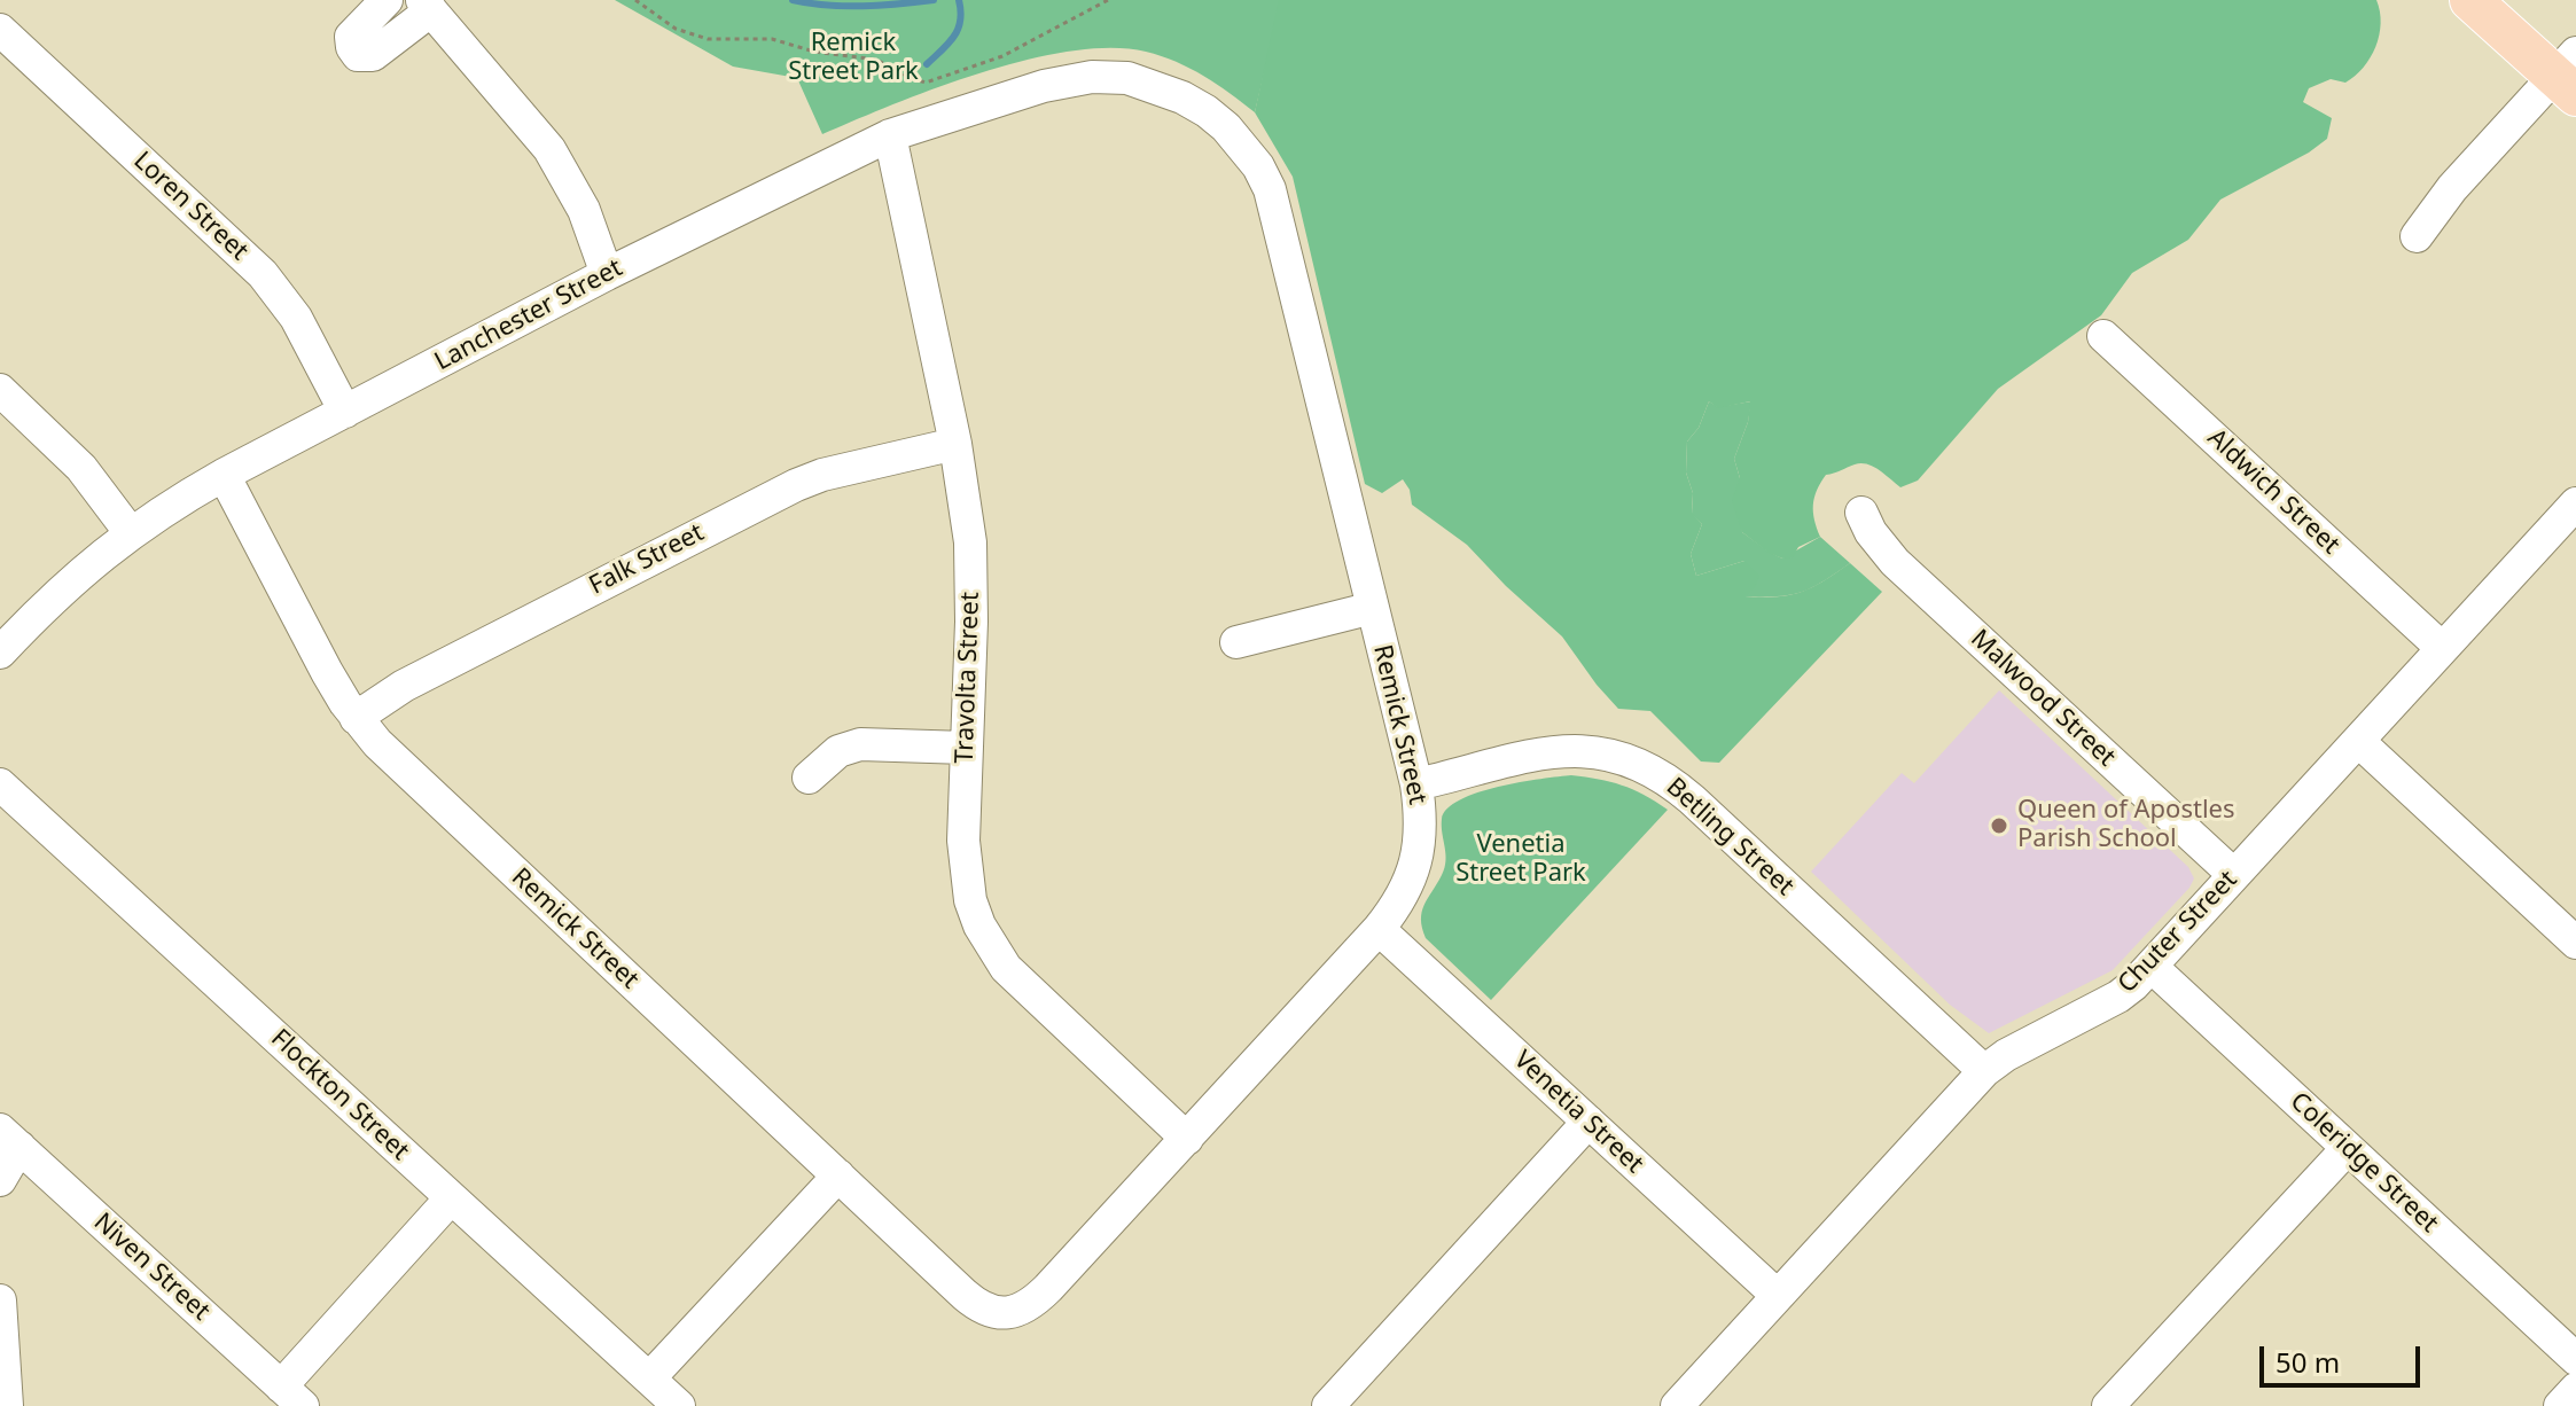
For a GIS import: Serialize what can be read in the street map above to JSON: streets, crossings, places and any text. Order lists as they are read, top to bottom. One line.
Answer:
{"streets":{"street":["Loren Street","Lanchester Street","Aldwich Street","Falk Street","Travolta Street","Malwood Street","Remick Street","Betling Street","Chuter Street","Flockton Street","Venetia Street","Coleridge Street","Niven Street"]},"crossings":[["Loren Street","Lanchester Street"],["Lanchester Street","Travolta Street"],["Lanchester Street","Remick Street"],["Aldwich Street","Chuter Street"],["Falk Street","Travolta Street"],["Falk Street","Remick Street"],["Travolta Street","Remick Street"],["Malwood Street","Chuter Street"],["Remick Street","Betling Street"],["Remick Street","Venetia Street"],["Betling Street","Chuter Street"],["Chuter Street","Venetia Street"],["Chuter Street","Coleridge Street"]],"parks":["Remick Street Park","Venetia Street Park"],"places":["Queen of Apostles Parish School"],"scale_bar":"50 m"}
